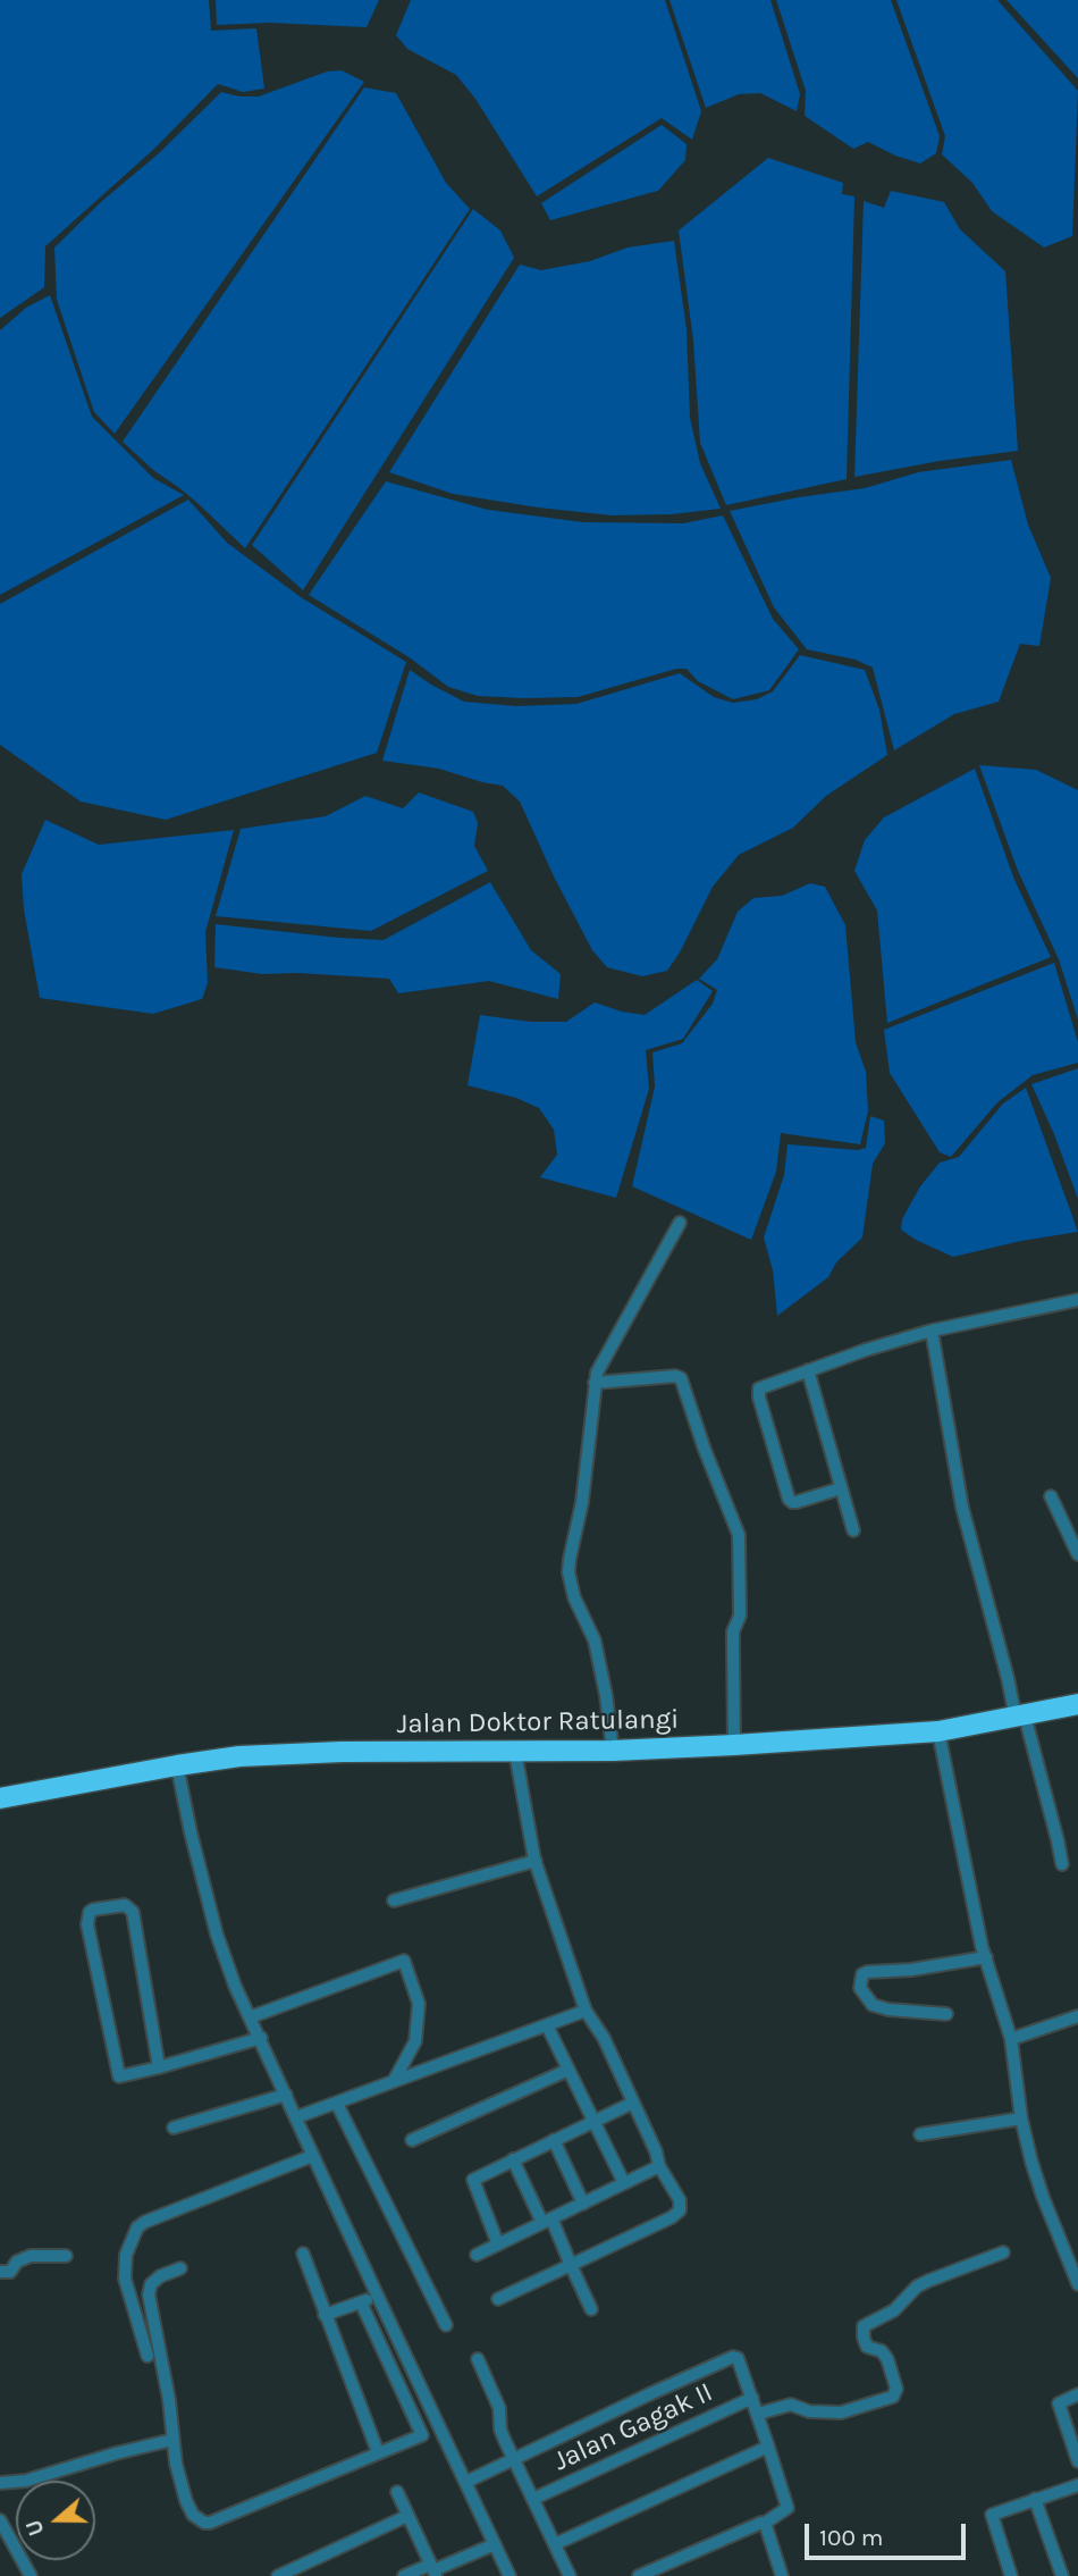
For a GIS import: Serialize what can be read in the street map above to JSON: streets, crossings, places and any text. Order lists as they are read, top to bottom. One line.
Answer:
{"streets":{"highway":["Jalan Doktor Ratulangi"],"street":["Jalan Gagak II"]},"scale_bar":"100 m","north":"left"}
